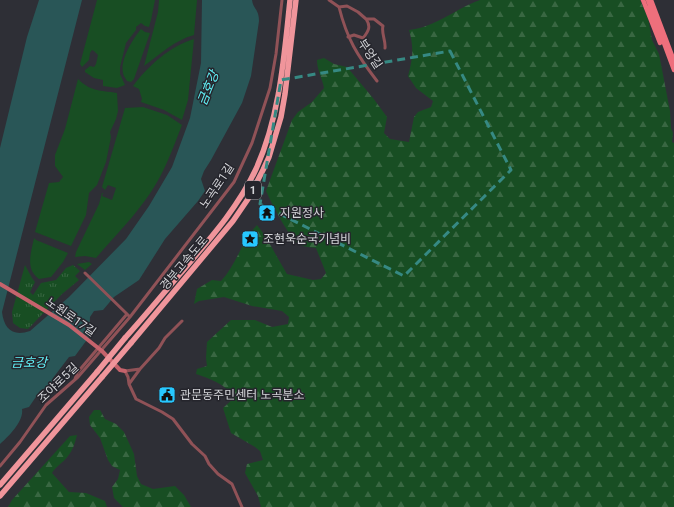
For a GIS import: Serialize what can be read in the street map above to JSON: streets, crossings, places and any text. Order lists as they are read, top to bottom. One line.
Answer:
{"streets":{"highway":["1","경부고속도로"],"main road":["노원로17길"],"street":["부엉길","노곡로1길","조야로5길"]},"crossings":[["노곡로1길","노원로17길"],["노곡로1길","조야로5길"],["노원로17길","조야로5길"]],"water":["금호강"],"places":{"temple":["지원정사"],"place":["조현욱순국기념비"],"public building":["관문동주민센터 노곡분소"]}}
